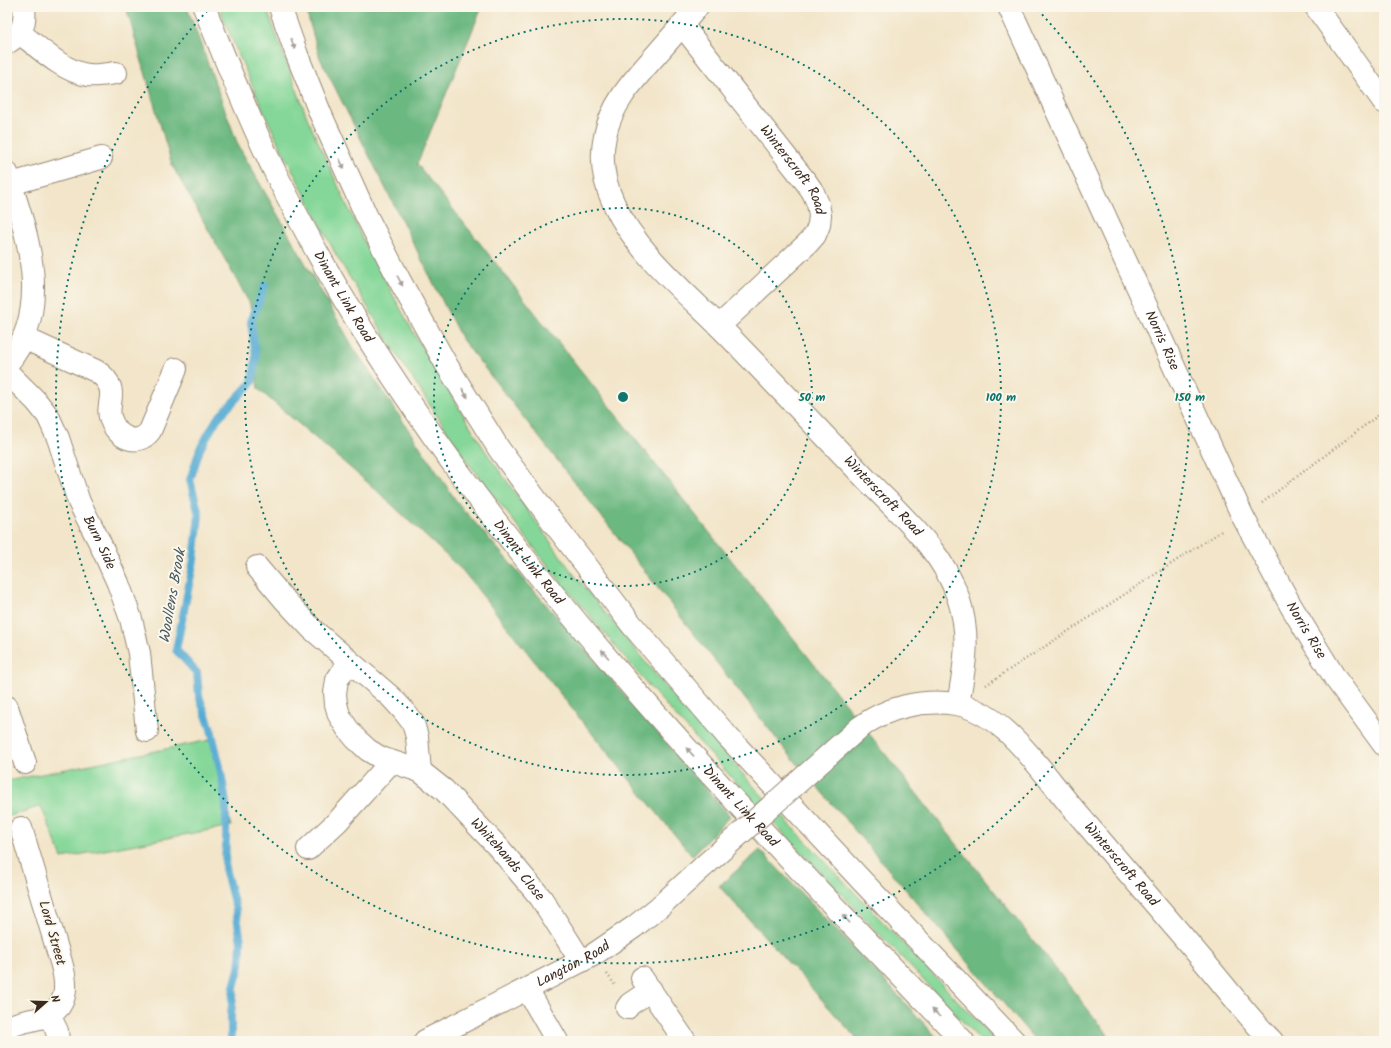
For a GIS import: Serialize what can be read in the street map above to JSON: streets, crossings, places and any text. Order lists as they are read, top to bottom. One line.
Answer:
{"streets":{"street":["Winterscroft Road","Dinant Link Road","Norris Rise","Burn Side","Whitehands Close","Lord Street","Langton Road"]},"crossings":[["Winterscroft Road","Langton Road"],["Whitehands Close","Langton Road"]],"water":["Woollens Brook"],"north":"right","rings":["50 m","100 m","150 m"]}
